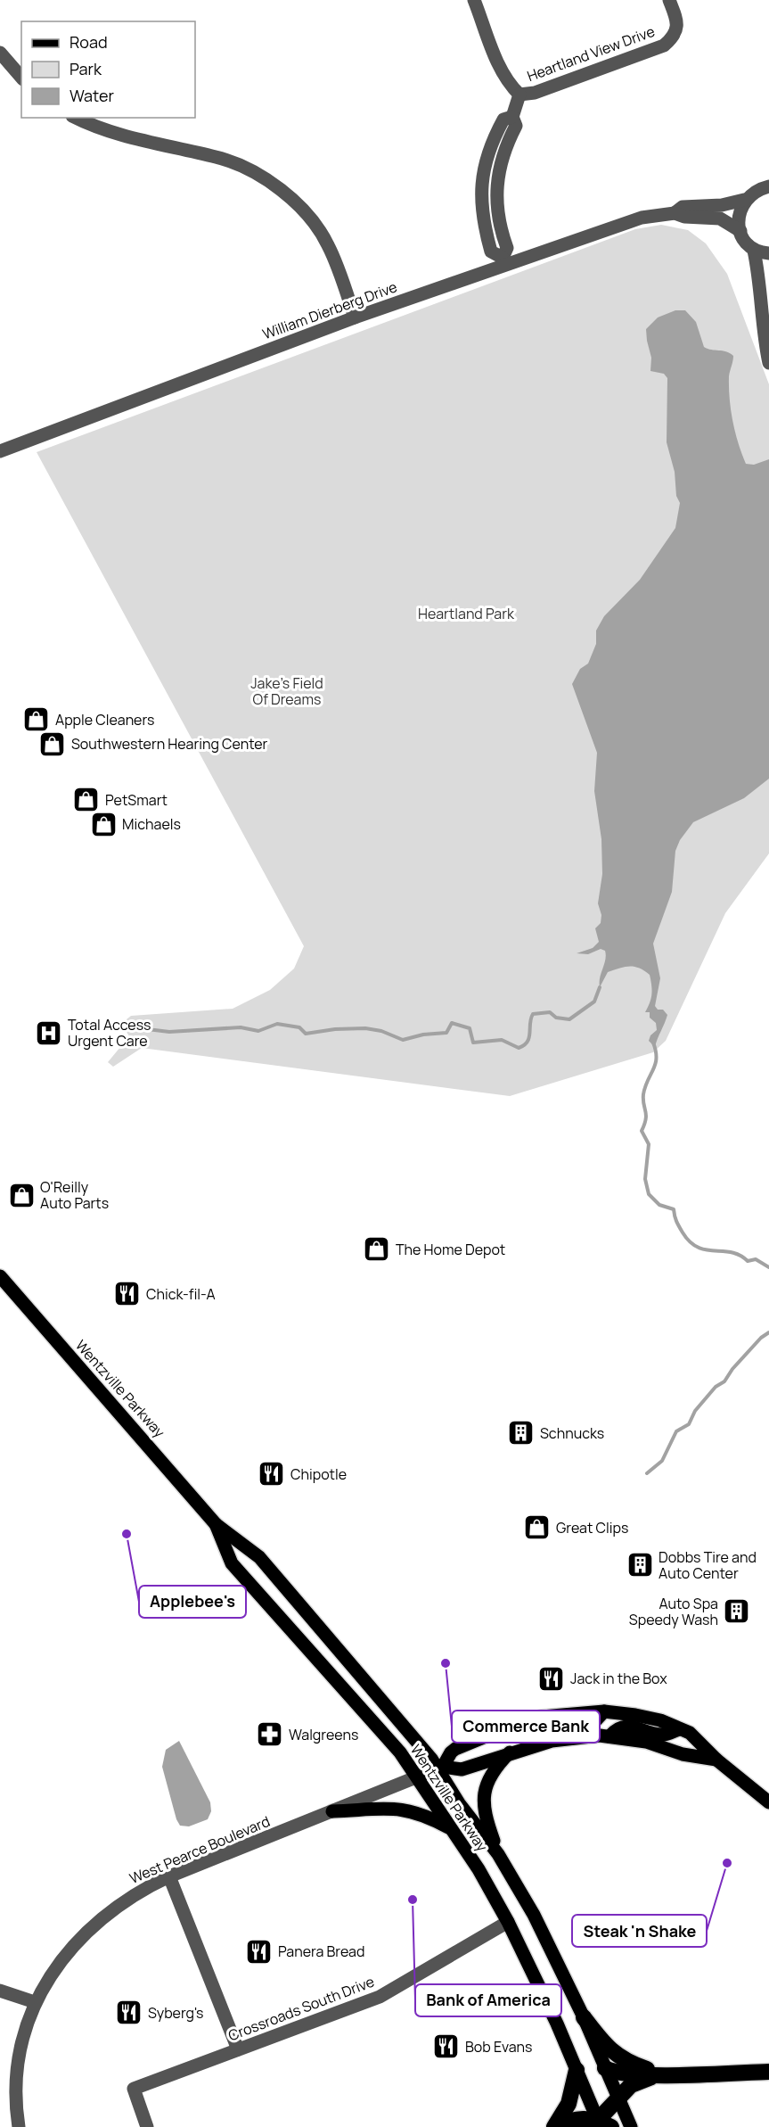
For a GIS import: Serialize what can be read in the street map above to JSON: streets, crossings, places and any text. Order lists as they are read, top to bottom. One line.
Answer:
{"streets":{"main road":["Wentzville Parkway","West Pearce Boulevard"],"street":["Heartland View Drive","William Dierberg Drive","Crossroads South Drive"]},"crossings":[["Wentzville Parkway","West Pearce Boulevard"],["Wentzville Parkway","Crossroads South Drive"]],"parks":["Heartland Park","Jake's Field Of Dreams"],"places":{"shop":["Apple Cleaners","Southwestern Hearing Center","PetSmart","Michaels","O'Reilly Auto Parts","The Home Depot","Great Clips"],"hospital":["Total Access Urgent Care"],"restaurant":["Chick-fil-A","Chipotle","Jack in the Box","Panera Bread","Syberg's","Bob Evans"],"building":["Schnucks","Dobbs Tire and Auto Center","Auto Spa Speedy Wash"],"other":["Applebee's","Commerce Bank","Steak 'n Shake","Bank of America"],"pharmacy":["Walgreens"]},"legend":["Road","Park","Water"]}
